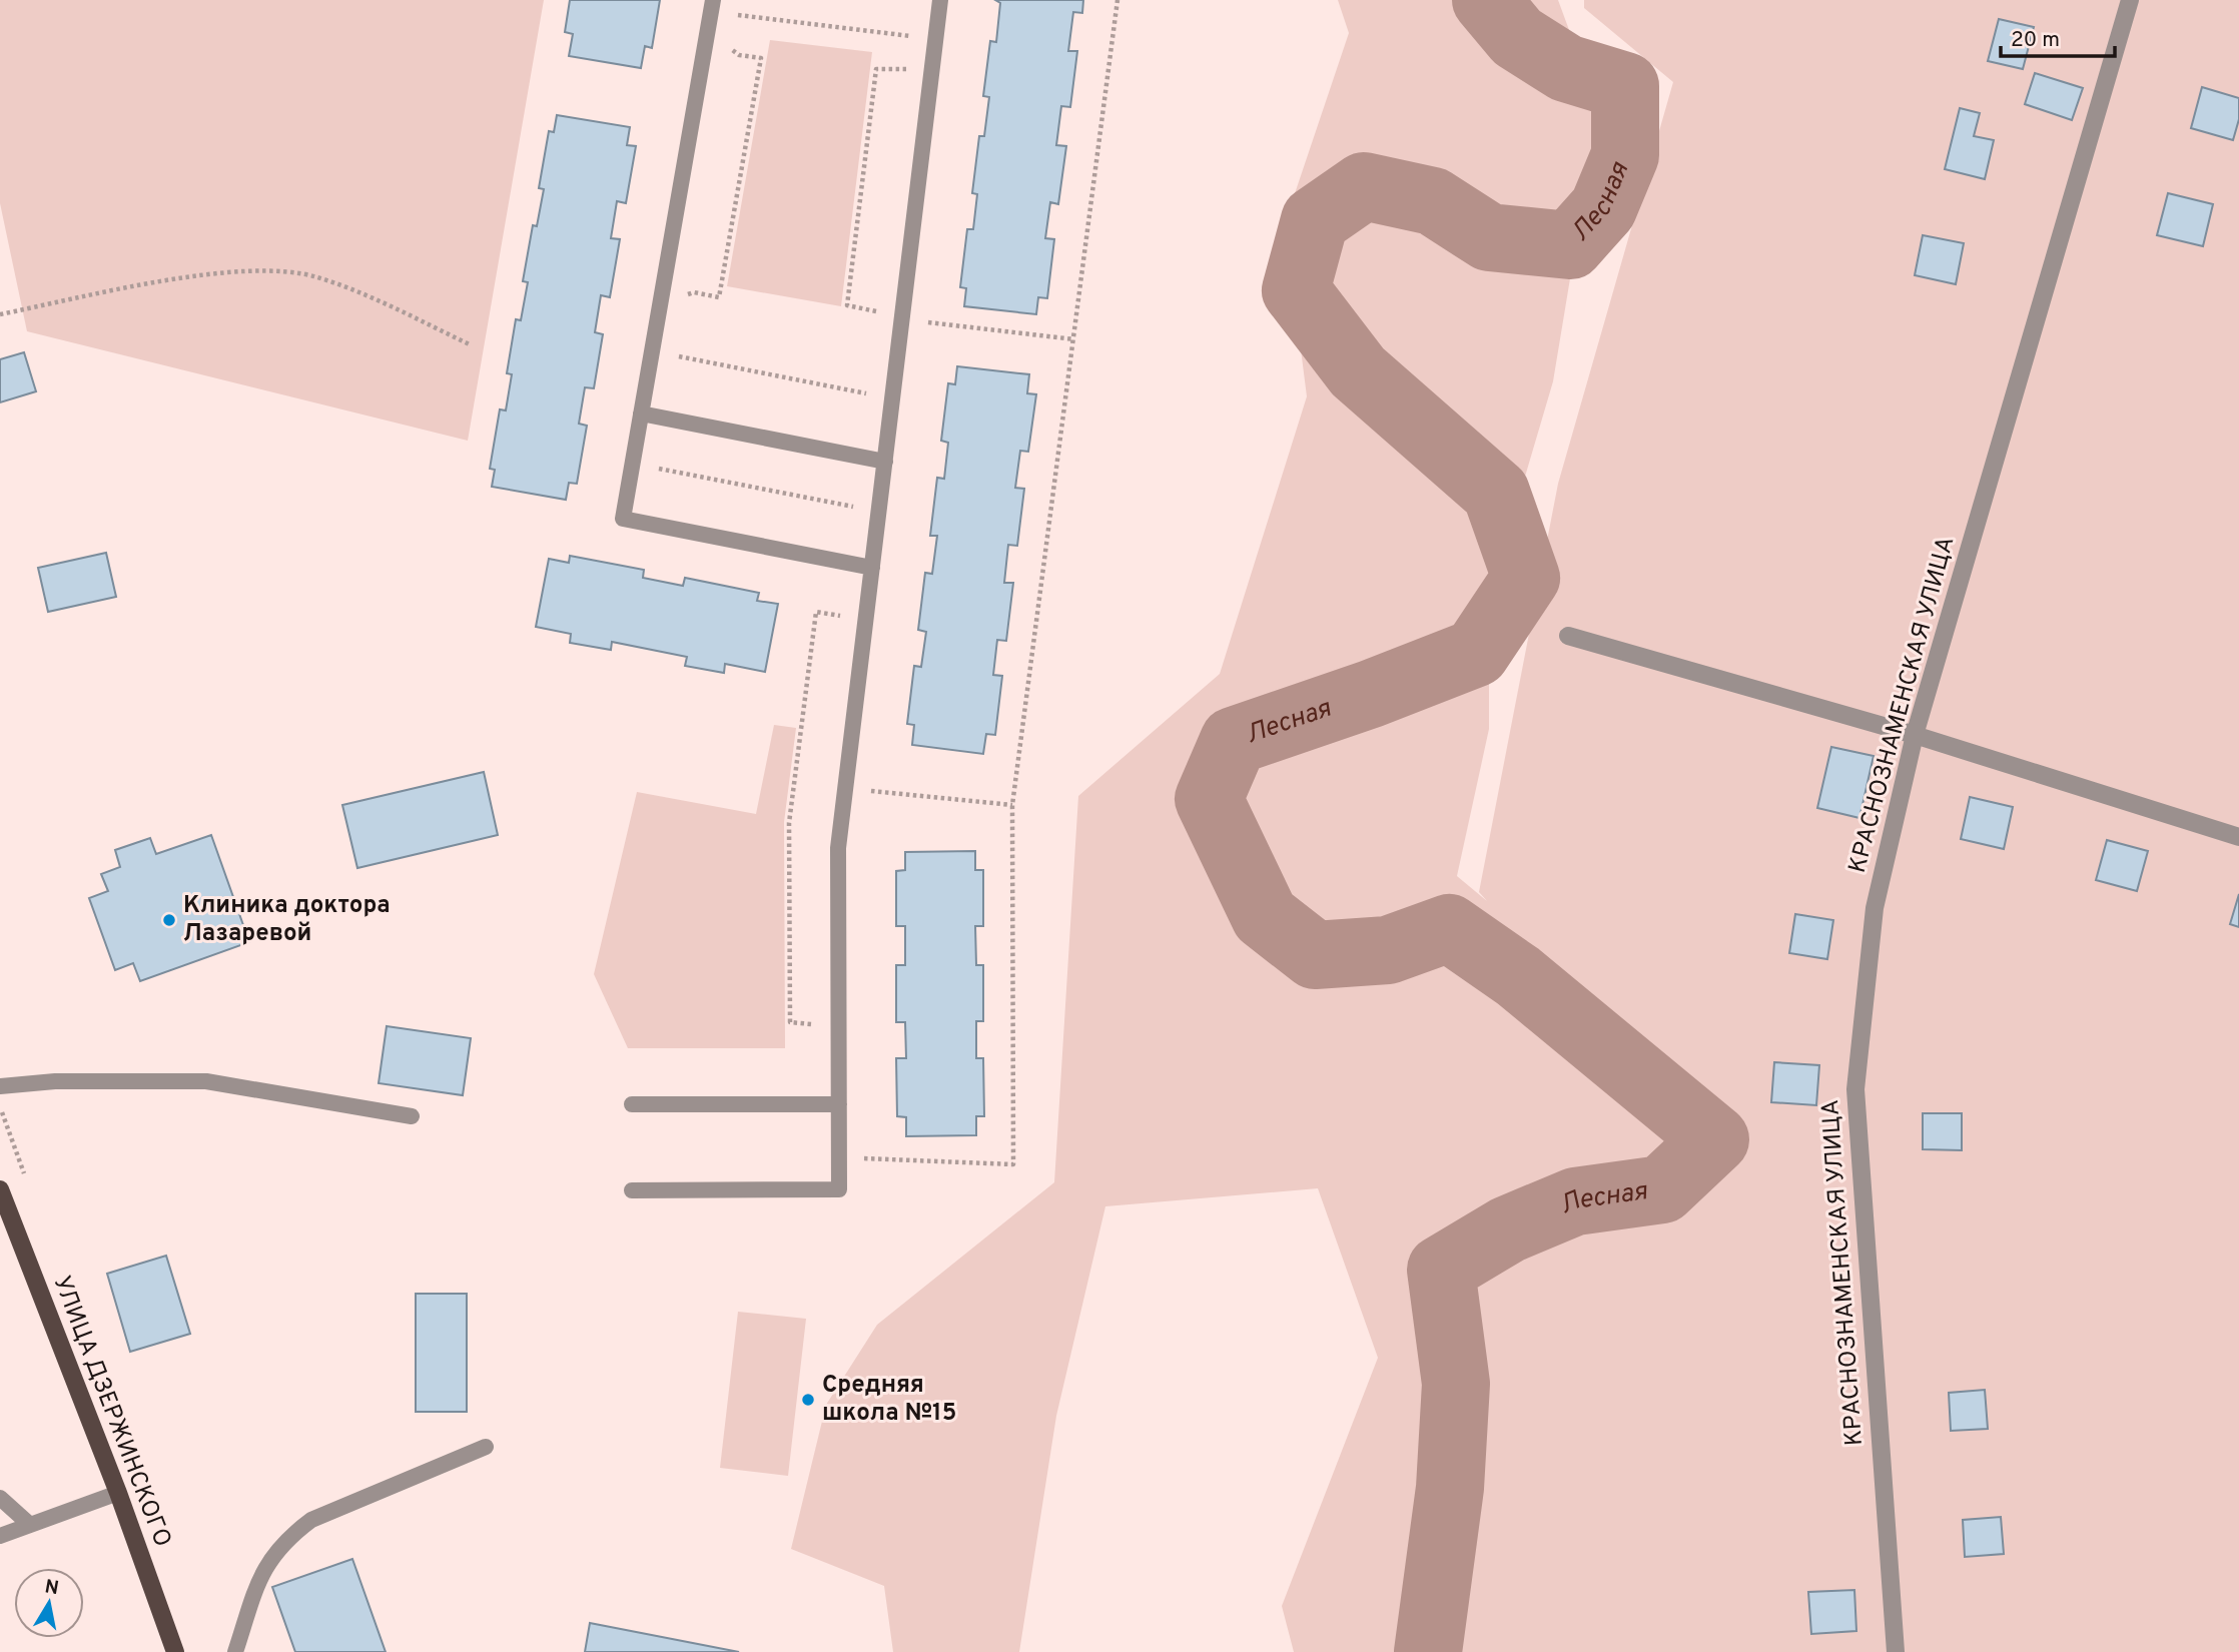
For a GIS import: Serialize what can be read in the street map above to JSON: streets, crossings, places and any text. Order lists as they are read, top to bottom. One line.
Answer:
{"streets":{"main road":["УЛИЦА ДЗЕРЖИНСКОГО"],"street":["КРАСНОЗНАМЕНСКАЯ УЛИЦА"]},"water":["Лесная"],"places":["Клиника доктора Лазаревой","Средняя школа №15"],"scale_bar":"20 m","north":"top"}
